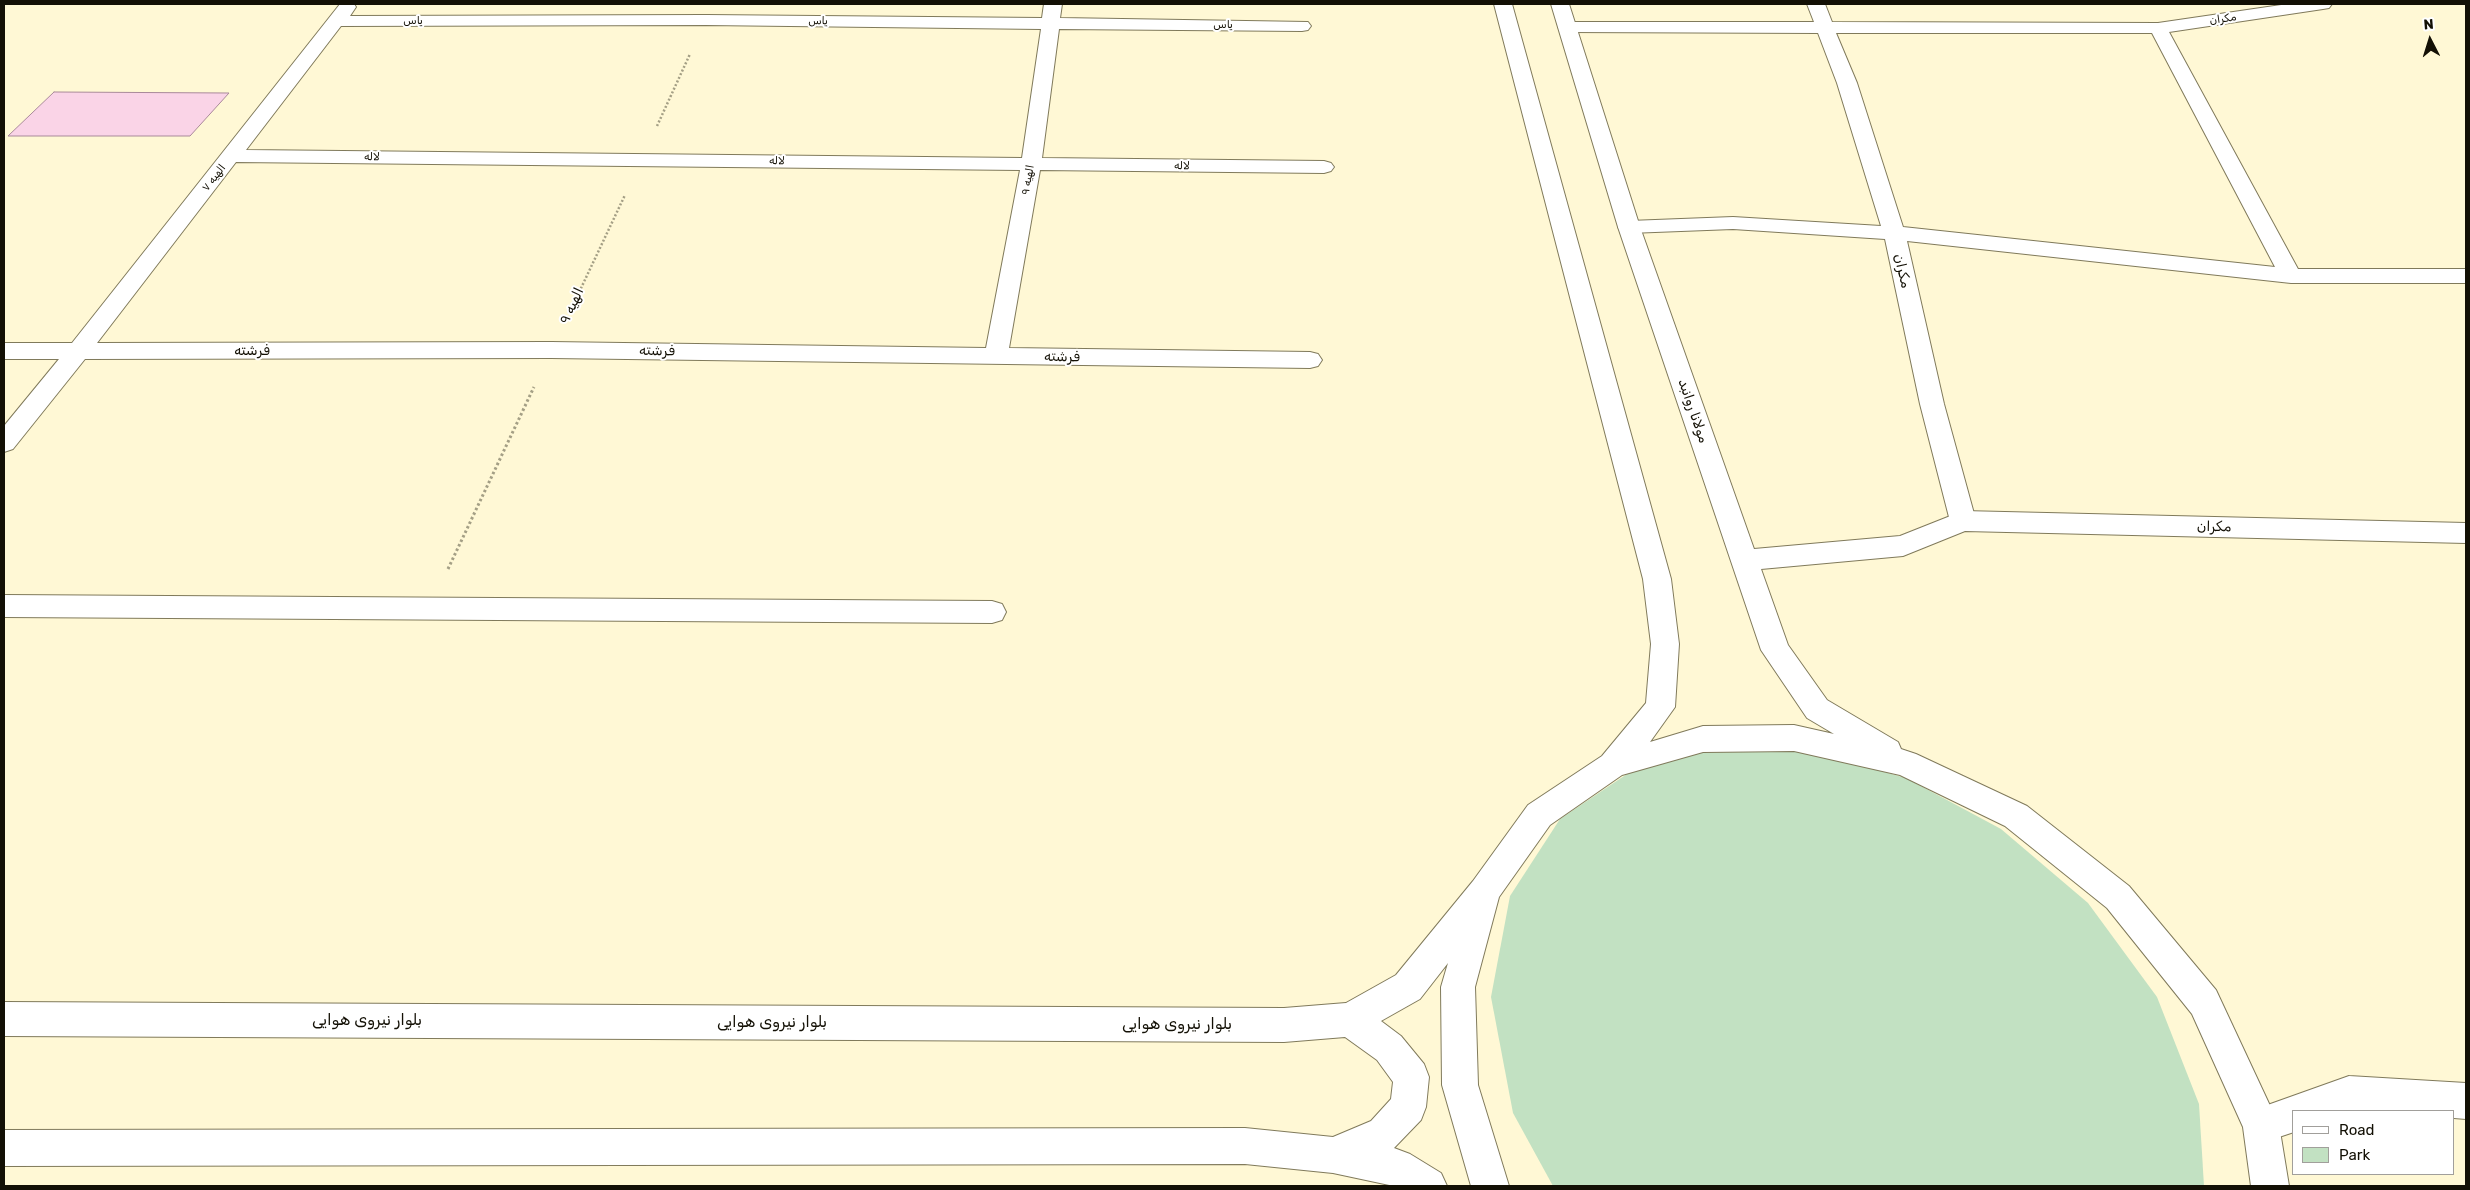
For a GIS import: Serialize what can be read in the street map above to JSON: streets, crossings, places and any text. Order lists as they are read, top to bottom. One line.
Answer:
{"streets":{"street":["مکران","یاس","لاله","الهیه ۷","الهیه ۹","فرشته","مولانا روانبد","بلوار نیروی هوایی"]},"crossings":[["مکران","مولانا روانبد"],["یاس","الهیه ۷"],["یاس","الهیه ۹"],["لاله","الهیه ۷"],["لاله","الهیه ۹"],["الهیه ۷","فرشته"],["الهیه ۹","فرشته"]],"legend":["Road","Park"],"north":"top"}
